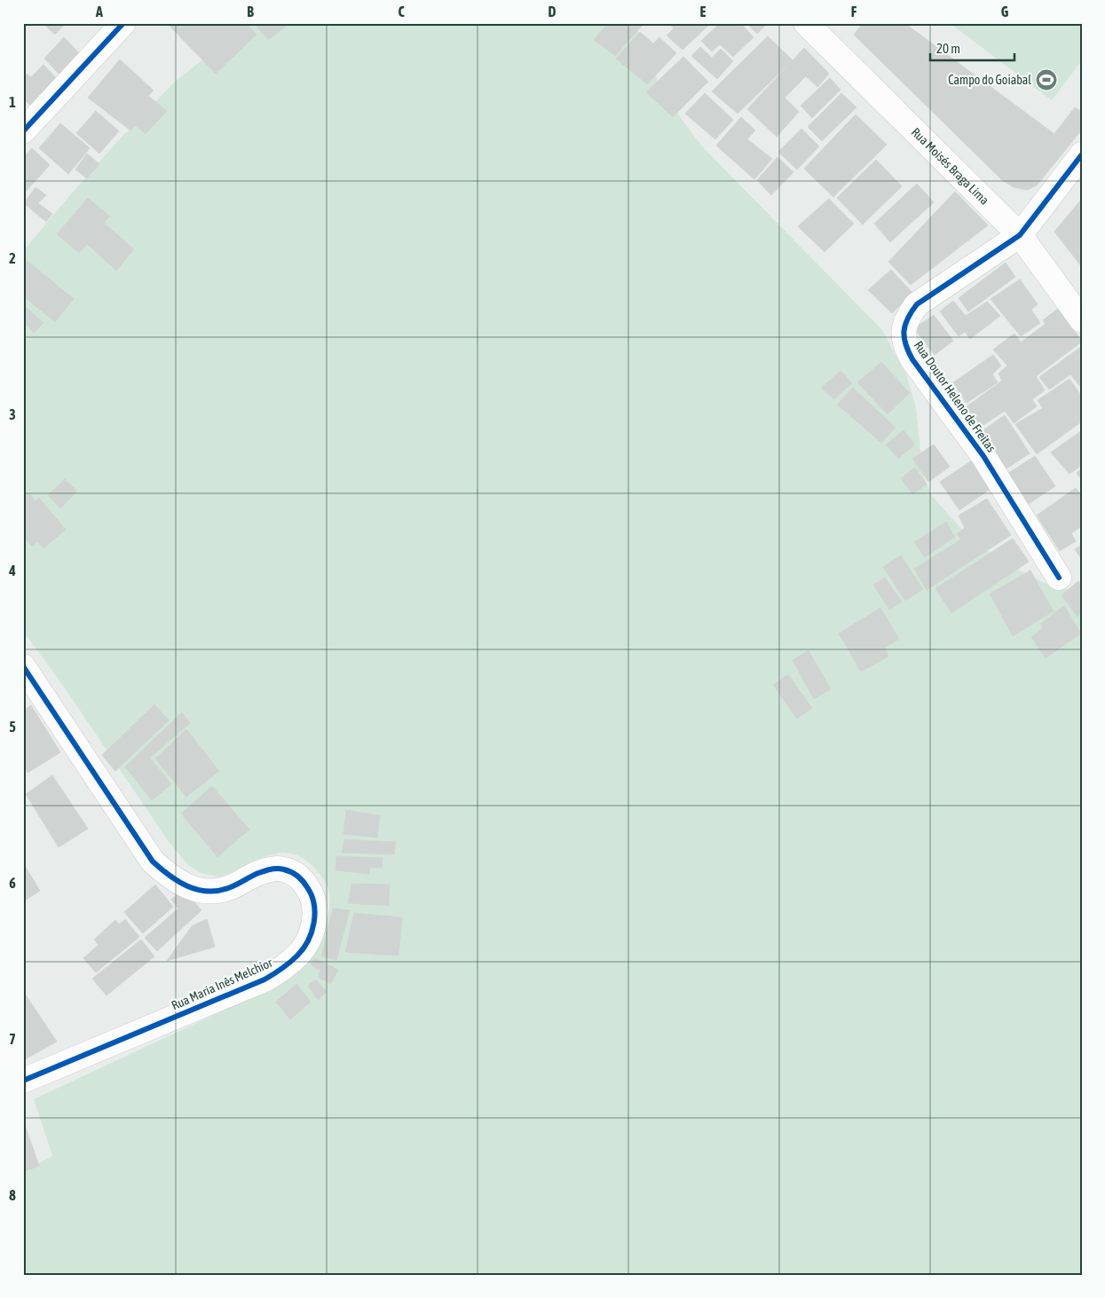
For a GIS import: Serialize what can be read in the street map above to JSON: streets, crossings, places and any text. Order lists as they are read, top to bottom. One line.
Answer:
{"streets":{"street":["Rua Moisés Braga Lima","Rua Doutor Heleno de Freitas","Rua Maria Inês Melchior"]},"crossings":[["Rua Moisés Braga Lima","Rua Doutor Heleno de Freitas"]],"places":{"sports":["Campo do Goiabal"]},"scale_bar":"20 m","grid":{"columns":["A","B","C","D","E","F","G"],"rows":["1","2","3","4","5","6","7","8"]}}
